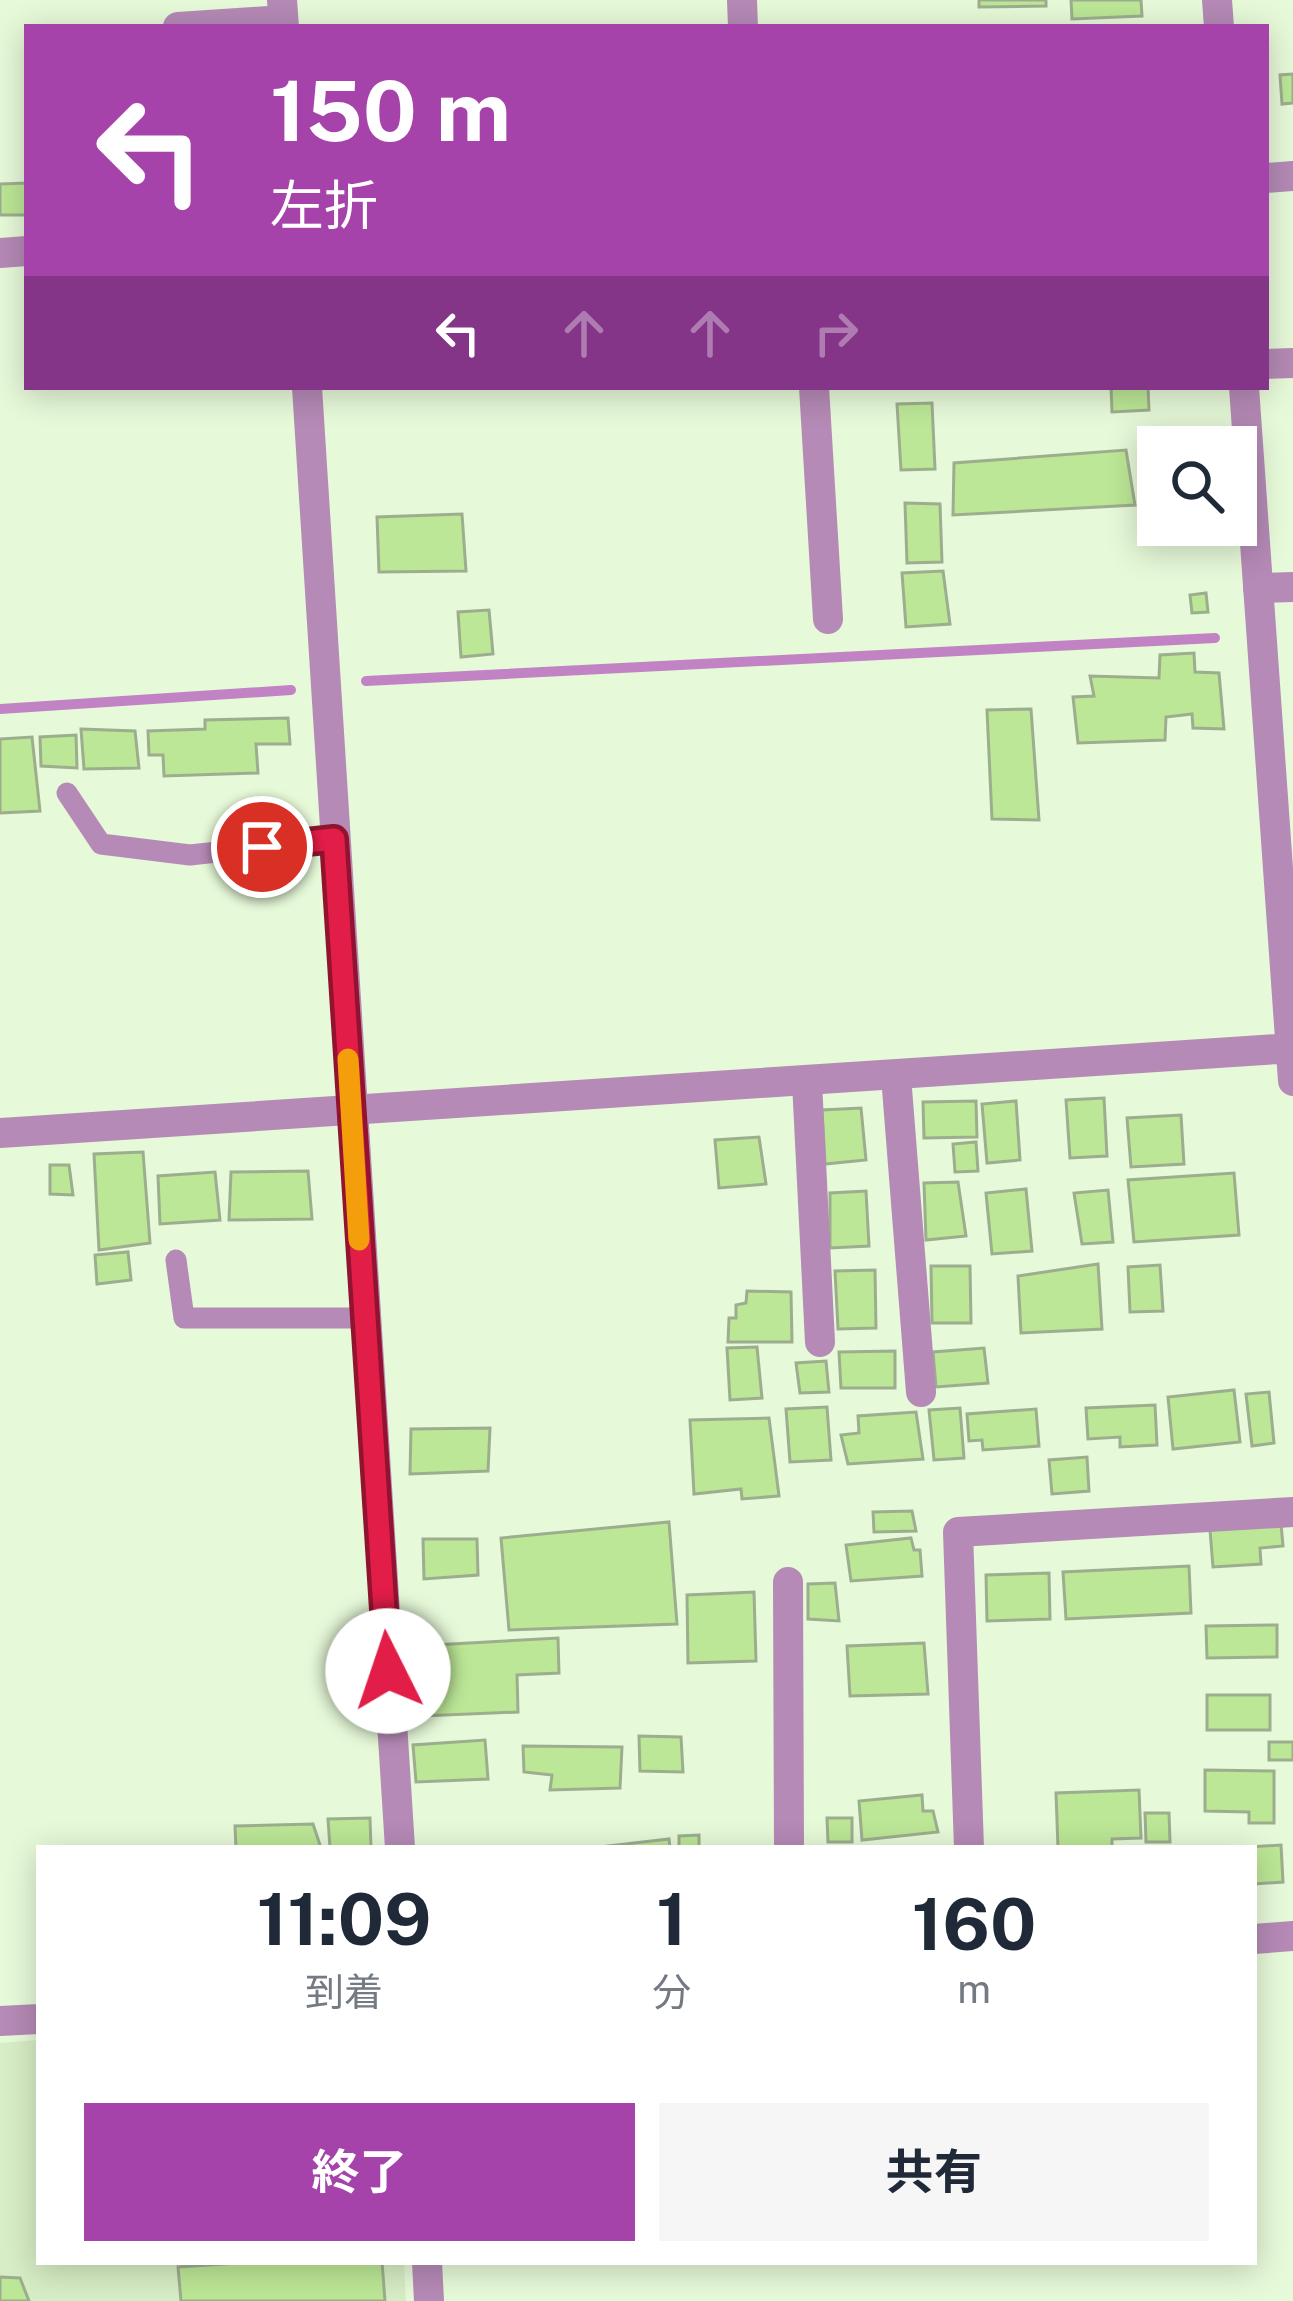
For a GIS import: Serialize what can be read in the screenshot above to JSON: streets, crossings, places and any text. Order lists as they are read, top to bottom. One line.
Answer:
{"page":{"turn":["150 m","左折"],"eta":["11:09","到着","1","分","160","m"],"buttons":["終了","共有"]}}
